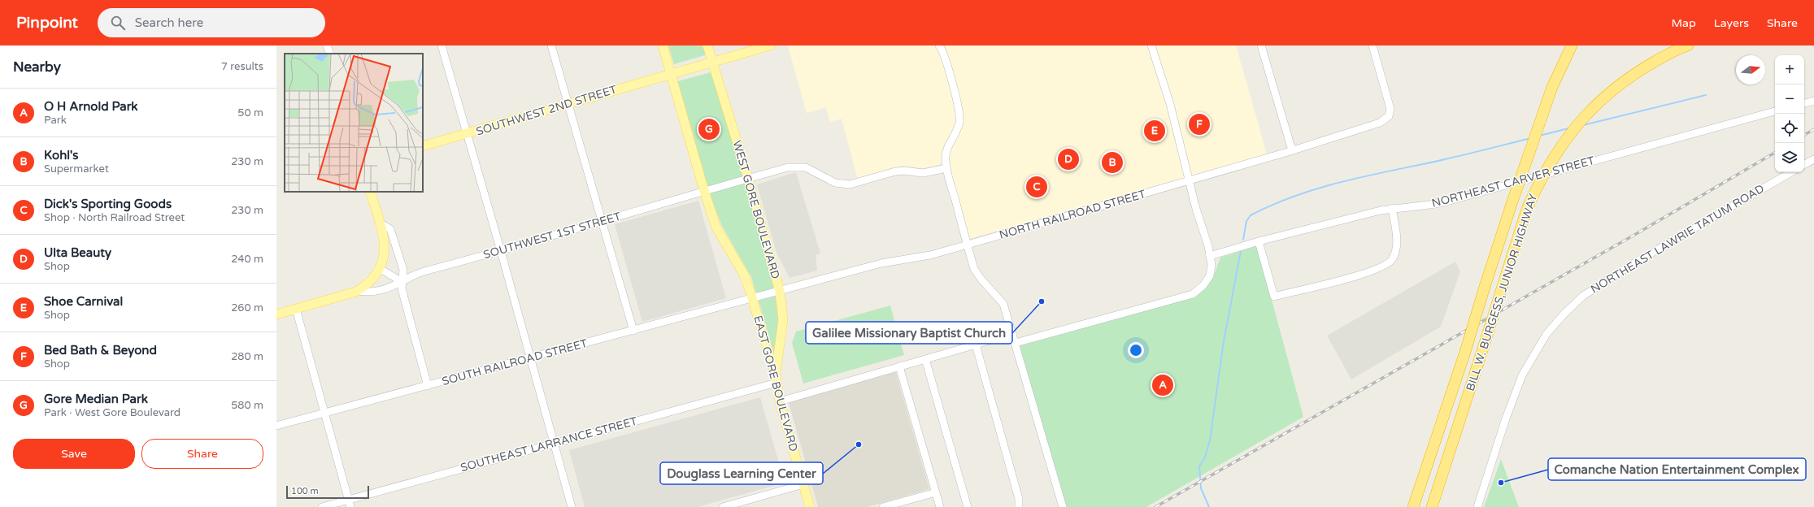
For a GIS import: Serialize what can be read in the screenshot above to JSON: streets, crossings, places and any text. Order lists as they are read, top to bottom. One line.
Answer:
{"streets":{"highway":["BILL W. BURGESS, JUNIOR HIGHWAY"],"main road":["SOUTHWEST 2ND STREET","WEST GORE BOULEVARD","EAST GORE BOULEVARD"],"street":["NORTHEAST CARVER STREET","NORTH RAILROAD STREET","SOUTHWEST 1ST STREET","NORTHEAST LAWRIE TATUM ROAD","SOUTH RAILROAD STREET","SOUTHEAST LARRANCE STREET"]},"crossings":[["SOUTHWEST 2ND STREET","WEST GORE BOULEVARD"],["WEST GORE BOULEVARD","NORTH RAILROAD STREET"],["WEST GORE BOULEVARD","SOUTHWEST 1ST STREET"],["WEST GORE BOULEVARD","EAST GORE BOULEVARD"],["WEST GORE BOULEVARD","SOUTHEAST LARRANCE STREET"],["NORTH RAILROAD STREET","SOUTH RAILROAD STREET"],["NORTH RAILROAD STREET","EAST GORE BOULEVARD"],["SOUTH RAILROAD STREET","EAST GORE BOULEVARD"],["EAST GORE BOULEVARD","SOUTHEAST LARRANCE STREET"]],"places":["Galilee Missionary Baptist Church","Douglass Learning Center","Comanche Nation Entertainment Complex"],"scale_bar":"100 m","north":"right","page":{"header":"Pinpoint","search":"Search here","nav":["Map","Layers","Share"],"heading":["Nearby","7 results"],"map_buttons":["+","−"],"list":[{"mark":"A","name":"O H Arnold Park","note":"Park","value":"50 m"},{"mark":"B","name":"Kohl's","note":"Supermarket","value":"230 m"},{"mark":"C","name":"Dick's Sporting Goods","note":"Shop · North Railroad Street","value":"230 m"},{"mark":"D","name":"Ulta Beauty","note":"Shop","value":"240 m"},{"mark":"E","name":"Shoe Carnival","note":"Shop","value":"260 m"},{"mark":"F","name":"Bed Bath & Beyond","note":"Shop","value":"280 m"},{"mark":"G","name":"Gore Median Park","note":"Park · West Gore Boulevard","value":"580 m"}],"pins":["F","G","E","D","B","C","A"],"buttons":["Save","Share"],"scale":"100 m"}}
